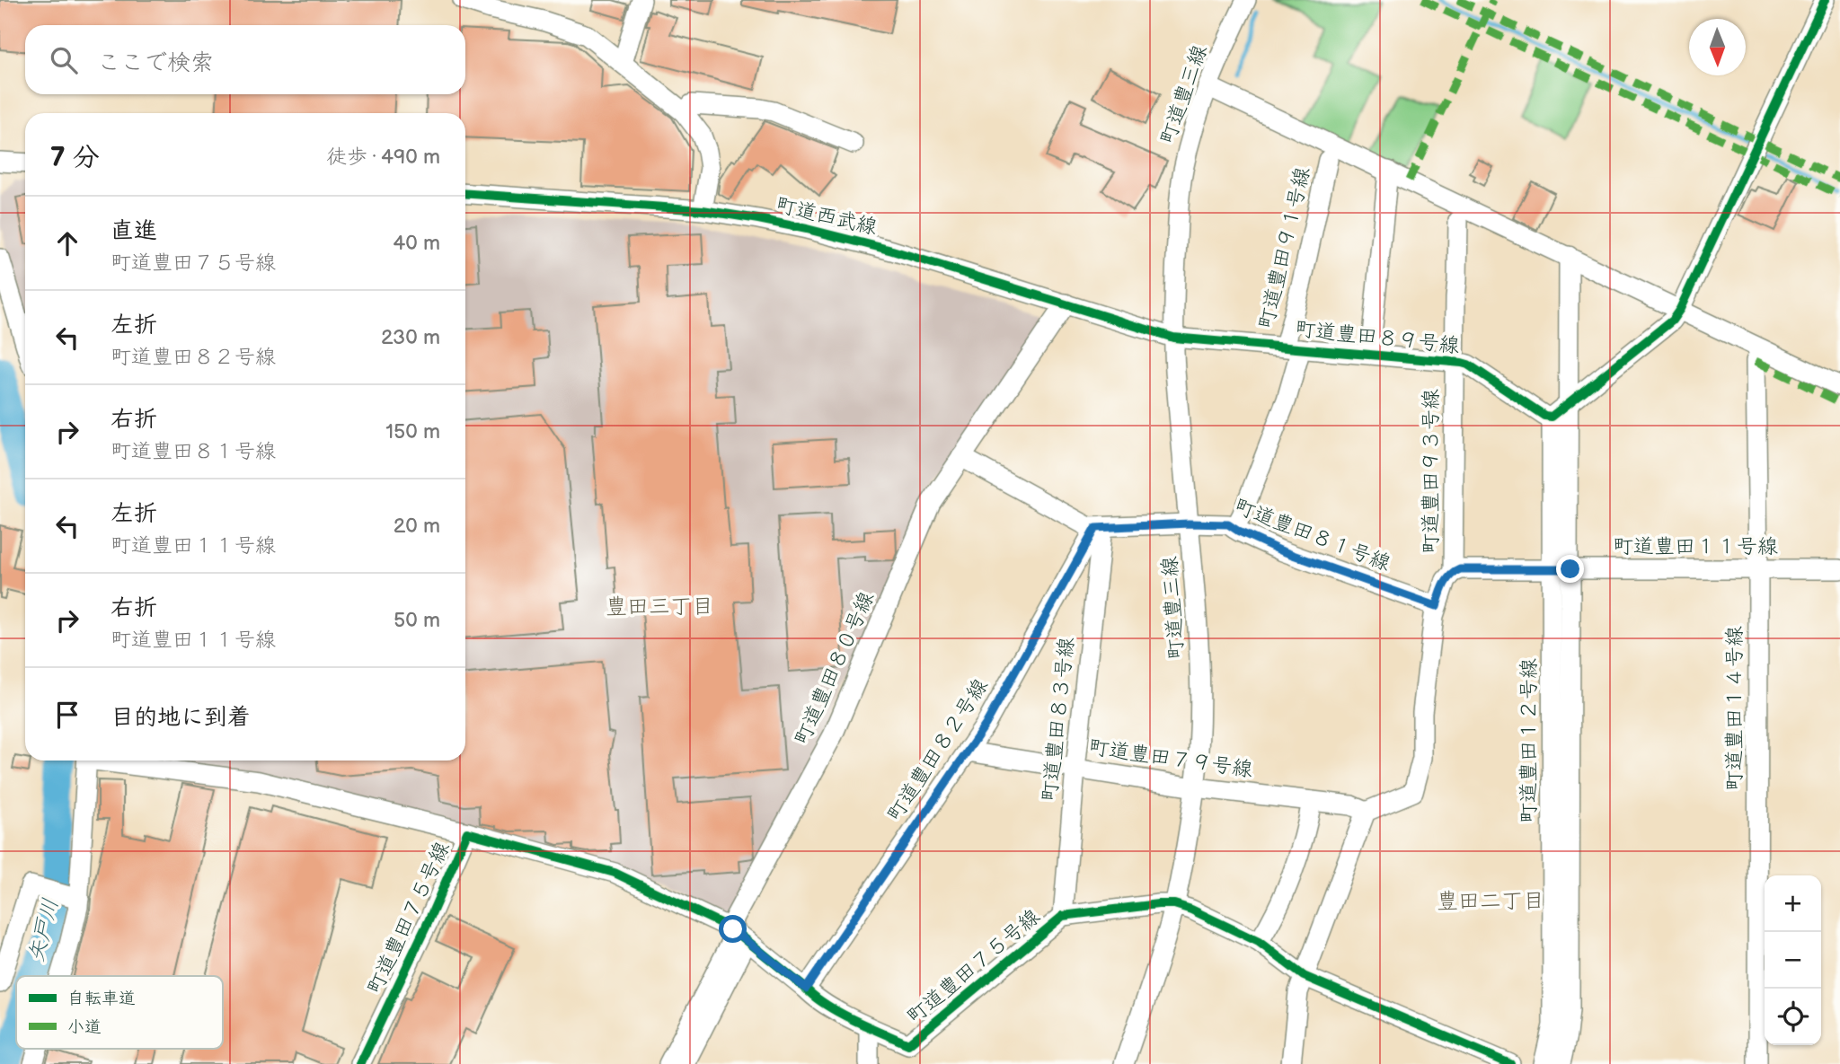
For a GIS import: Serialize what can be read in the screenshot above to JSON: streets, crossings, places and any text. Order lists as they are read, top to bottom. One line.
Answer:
{"streets":{"street":["町道豊三線","町道西武線","町道豊田９１号線","町道豊田８９号線","町道豊田９３号線","町道豊田８１号線","町道豊田１１号線","町道豊田８０号線","町道豊田１４号線","町道豊田８３号線","町道豊田１２号線","町道豊田８２号線","町道豊田７９号線","町道豊田７５号線"]},"crossings":[["町道豊三線","町道西武線"],["町道豊三線","町道豊田８９号線"],["町道豊三線","町道豊田８１号線"],["町道豊三線","町道豊田７９号線"],["町道豊三線","町道豊田７５号線"],["町道西武線","町道豊田８９号線"],["町道西武線","町道豊田８０号線"],["町道豊田９１号線","町道豊田８９号線"],["町道豊田９１号線","町道豊田８１号線"],["町道豊田８９号線","町道豊田９３号線"],["町道豊田８９号線","町道豊田１２号線"],["町道豊田９３号線","町道豊田１１号線"],["町道豊田８１号線","町道豊田８０号線"],["町道豊田８１号線","町道豊田８３号線"],["町道豊田８１号線","町道豊田８２号線"],["町道豊田１１号線","町道豊田１４号線"],["町道豊田１１号線","町道豊田１２号線"],["町道豊田８０号線","町道豊田７５号線"],["町道豊田８３号線","町道豊田８２号線"],["町道豊田８３号線","町道豊田７９号線"],["町道豊田８３号線","町道豊田７５号線"],["町道豊田８２号線","町道豊田７９号線"],["町道豊田８２号線","町道豊田７５号線"]],"districts":["豊田三丁目","豊田二丁目"],"water":["矢戸川"],"legend":["自転車道","小道"],"north":"bottom","page":{"search":"ここで検索","heading":["7 分","徒歩 · 490 m"],"list":[["直進","町道豊田７５号線","40 m"],["左折","町道豊田８２号線","230 m"],["右折","町道豊田８１号線","150 m"],["左折","町道豊田１１号線","20 m"],["右折","町道豊田１１号線","50 m"],"目的地に到着"],"map_buttons":["+","−"]}}
